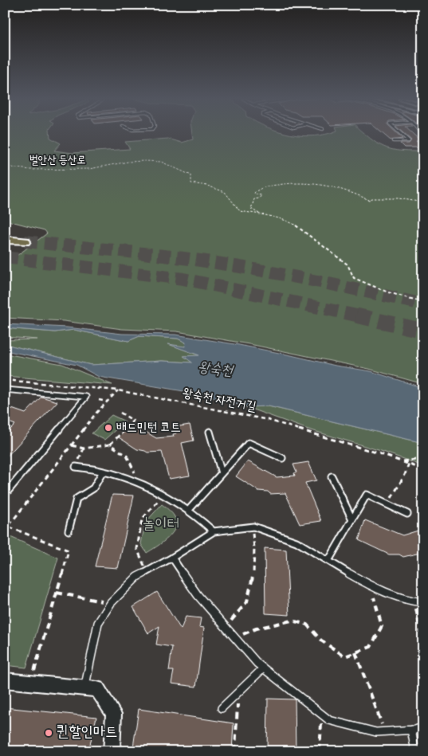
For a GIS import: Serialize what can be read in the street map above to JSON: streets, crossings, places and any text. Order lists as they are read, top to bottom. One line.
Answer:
{"streets":{"path":["벌안산 등산로","왕숙천 자전거길"]},"water":["왕숙천"],"parks":["놀이터"],"places":["배드민턴 코트","퀸할인마트"]}
